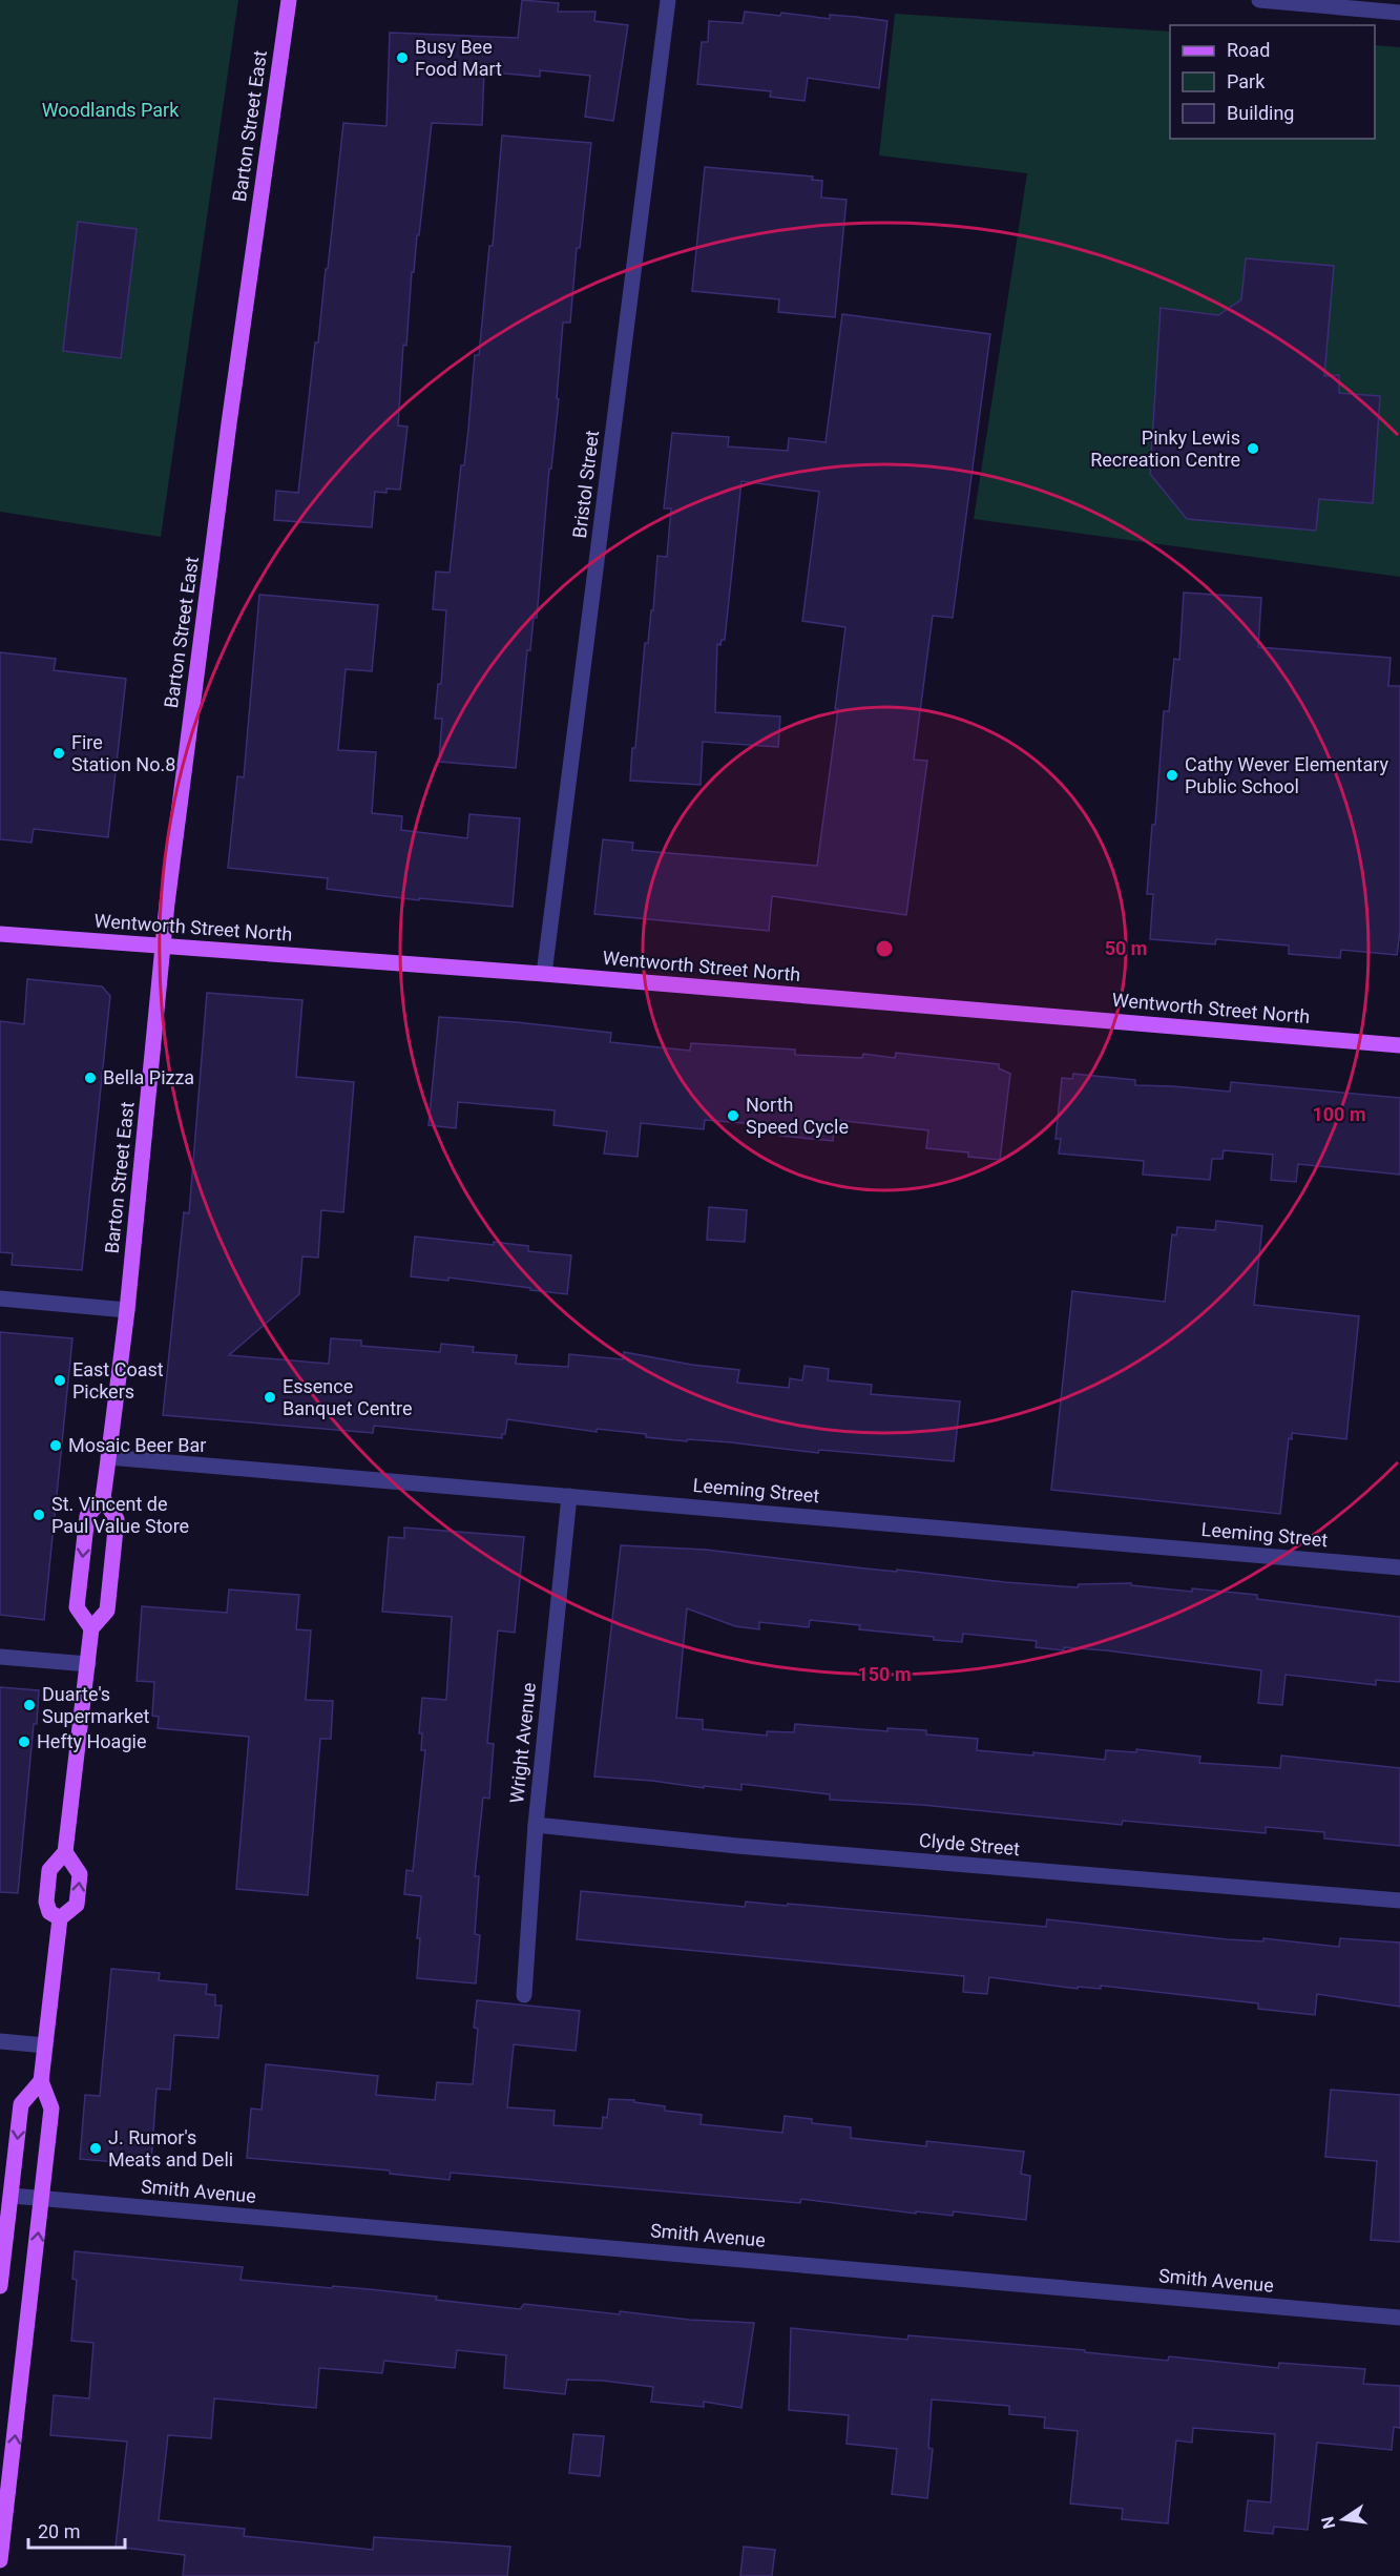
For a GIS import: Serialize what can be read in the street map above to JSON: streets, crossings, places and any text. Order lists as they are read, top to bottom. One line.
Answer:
{"streets":{"main road":["Barton Street East","Wentworth Street North"],"street":["Bristol Street","Leeming Street","Wright Avenue","Clyde Street","Smith Avenue"]},"crossings":[["Barton Street East","Wentworth Street North"],["Barton Street East","Leeming Street"],["Bristol Street","Wentworth Street North"],["Leeming Street","Wright Avenue"],["Wright Avenue","Clyde Street"]],"parks":["Woodlands Park"],"places":["Busy Bee Food Mart","Pinky Lewis Recreation Centre","Fire Station No.8","Cathy Wever Elementary Public School","Bella Pizza","North Speed Cycle","East Coast Pickers","Essence Banquet Centre","Mosaic Beer Bar","St. Vincent de Paul Value Store","Duarte's Supermarket","Hefty Hoagie","J. Rumor's Meats and Deli"],"legend":["Road","Park","Building"],"scale_bar":"20 m","north":"left","rings":["50 m","100 m","150 m"]}
